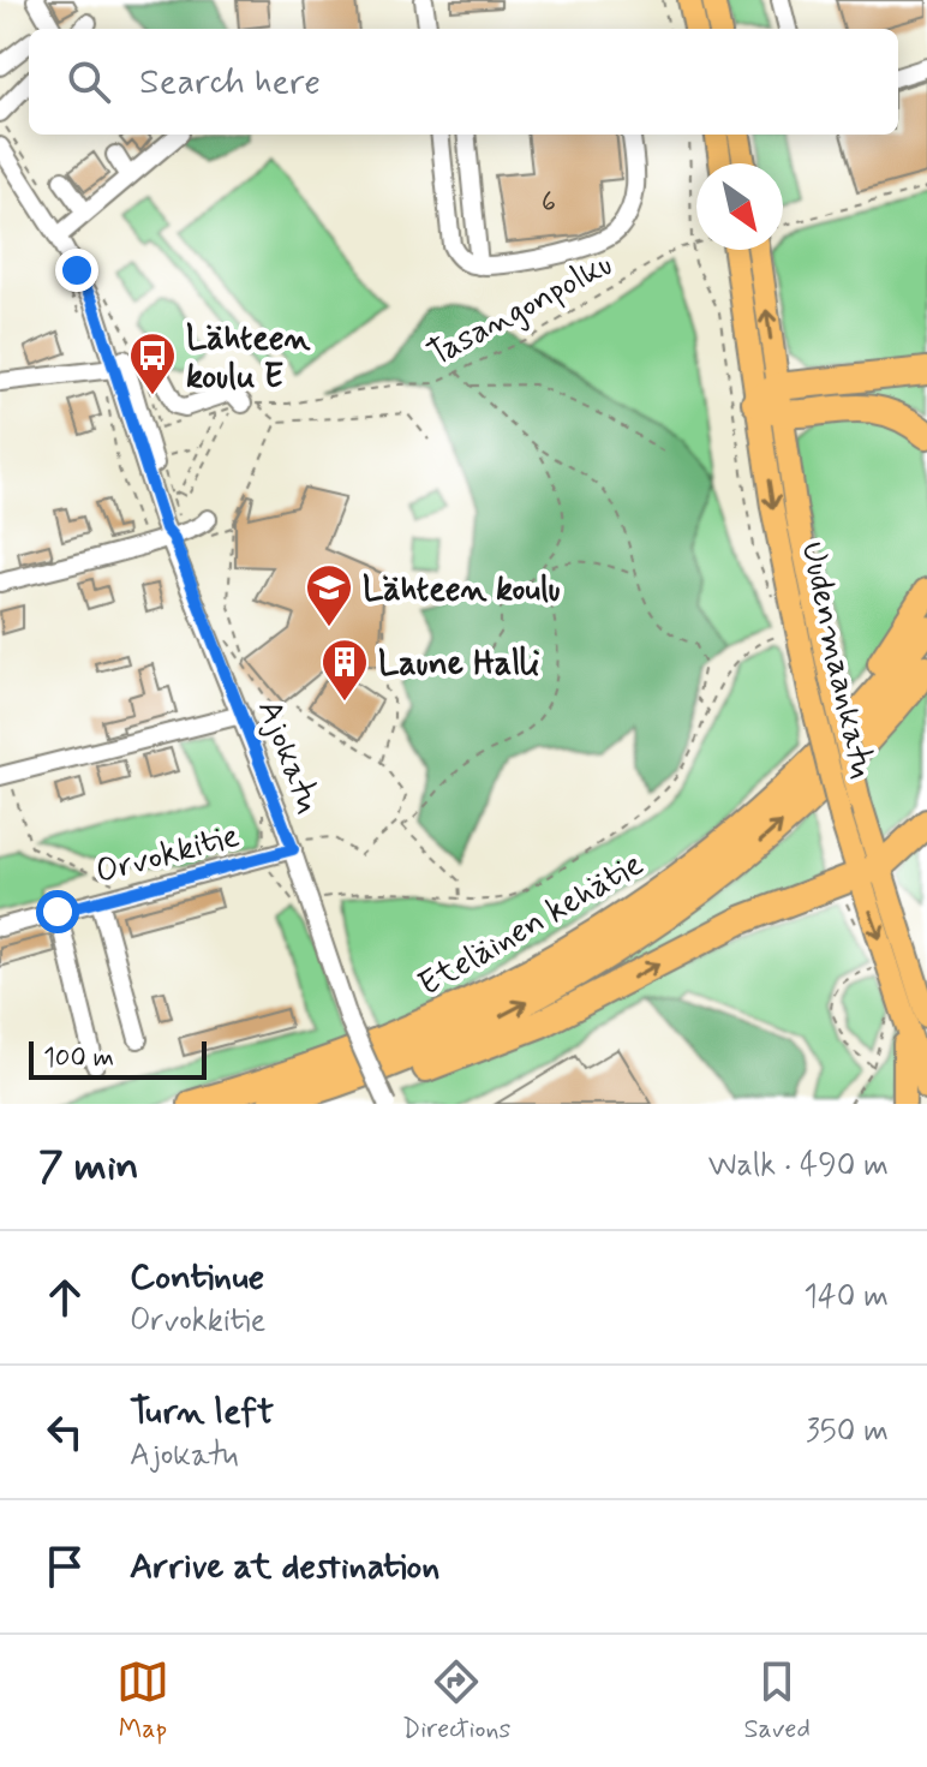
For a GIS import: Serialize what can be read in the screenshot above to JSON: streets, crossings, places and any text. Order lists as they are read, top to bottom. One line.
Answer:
{"streets":{"highway":["Eteläinen kehätie"],"main road":["Uudenmaankatu"],"street":["Ajokatu","Orvokkitie"],"path":["Tasangonpolku"]},"crossings":[["Ajokatu","Orvokkitie"]],"places":{"bus stop":["Lähteen koulu E"],"school or university":["Lähteen koulu"],"building":["Laune Halli"]},"house_numbers":["6"],"scale_bar":"100 m","north":"bottom right","page":{"search":"Search here","scale":"100 m","heading":["7 min","Walk · 490 m"],"list":[["Continue","Orvokkitie","140 m"],["Turn left","Ajokatu","350 m"],"Arrive at destination"],"nav":["Map","Directions","Saved"]}}
